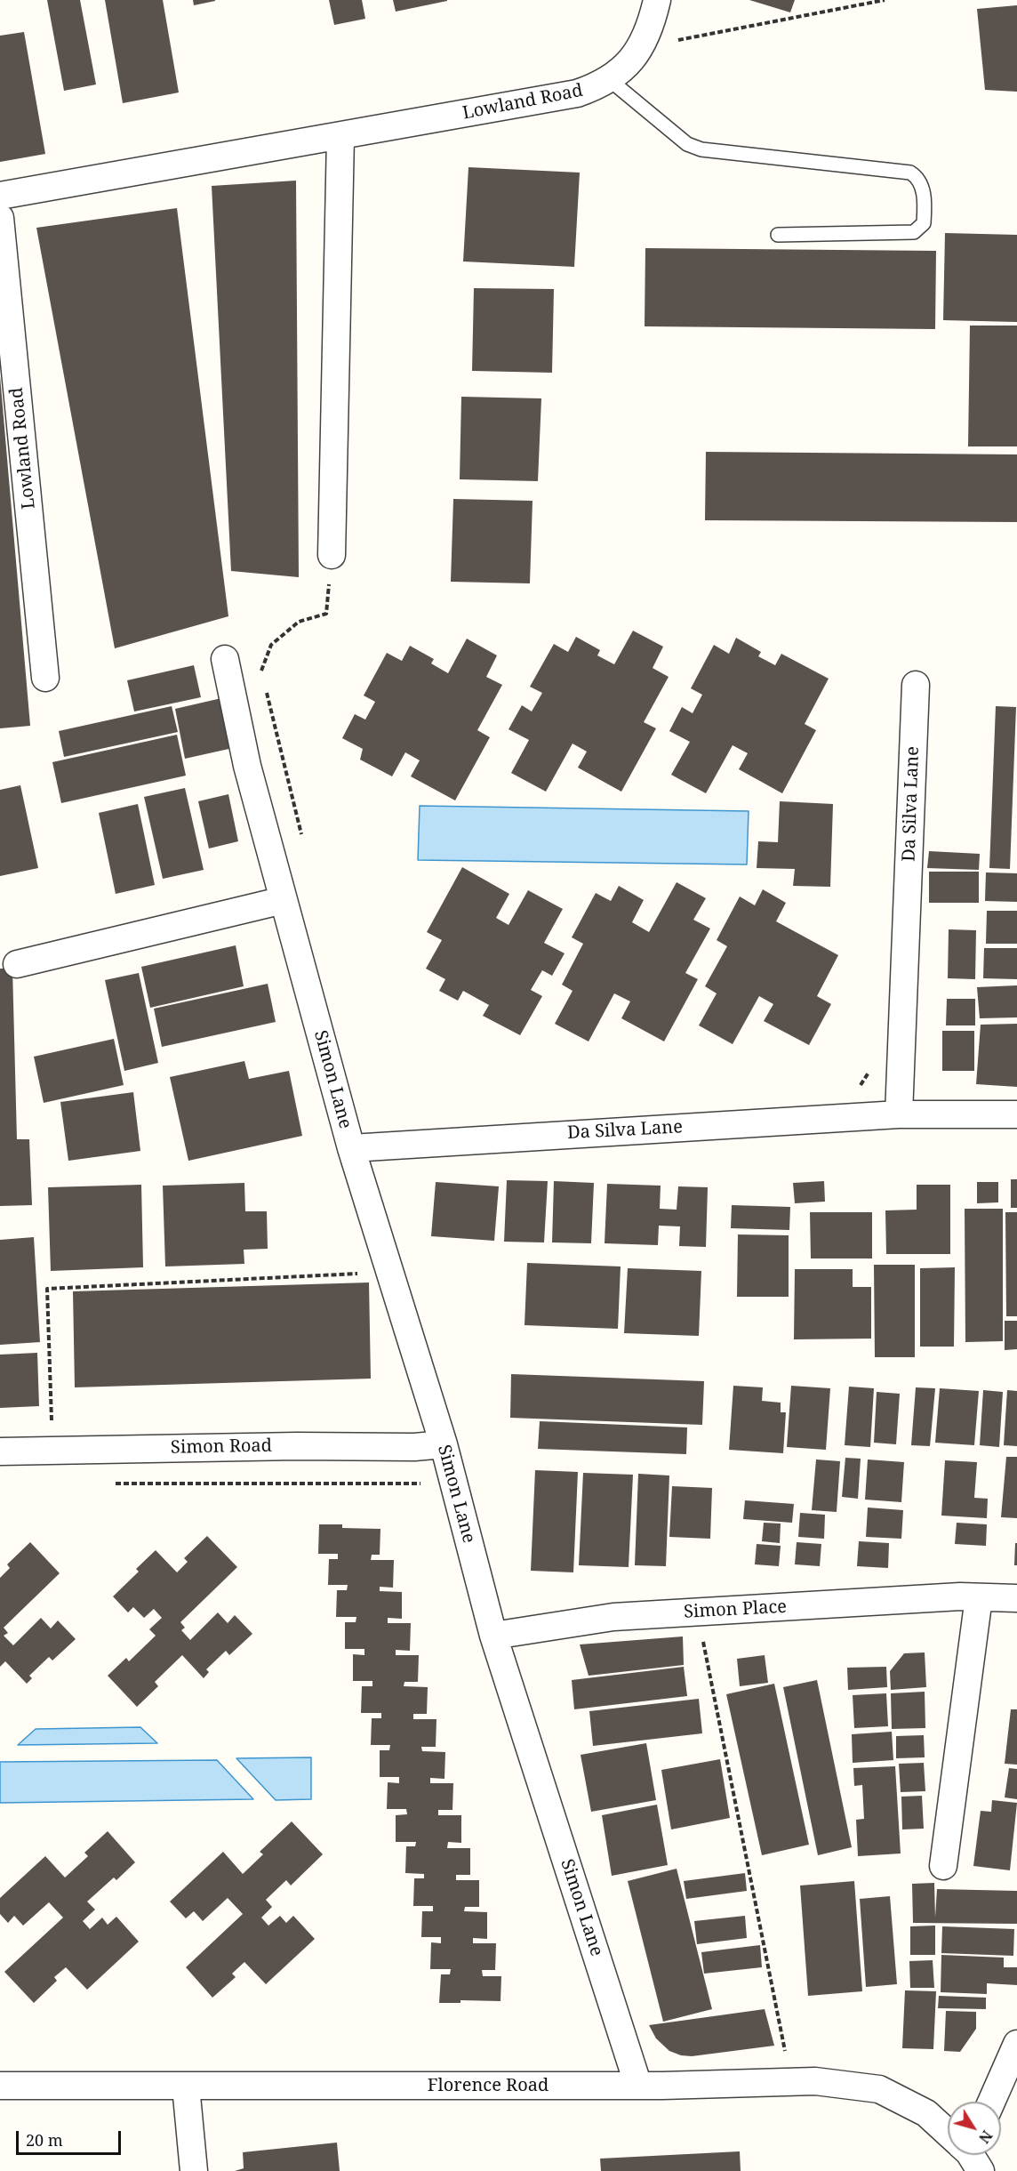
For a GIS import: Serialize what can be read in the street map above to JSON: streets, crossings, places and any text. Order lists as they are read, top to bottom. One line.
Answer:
{"streets":{"street":["Lowland Road","Da Silva Lane","Simon Lane","Simon Road","Simon Place","Florence Road"]},"crossings":[["Da Silva Lane","Simon Lane"],["Simon Lane","Simon Road"],["Simon Lane","Simon Place"],["Simon Lane","Florence Road"]],"scale_bar":"20 m","north":"bottom right"}
